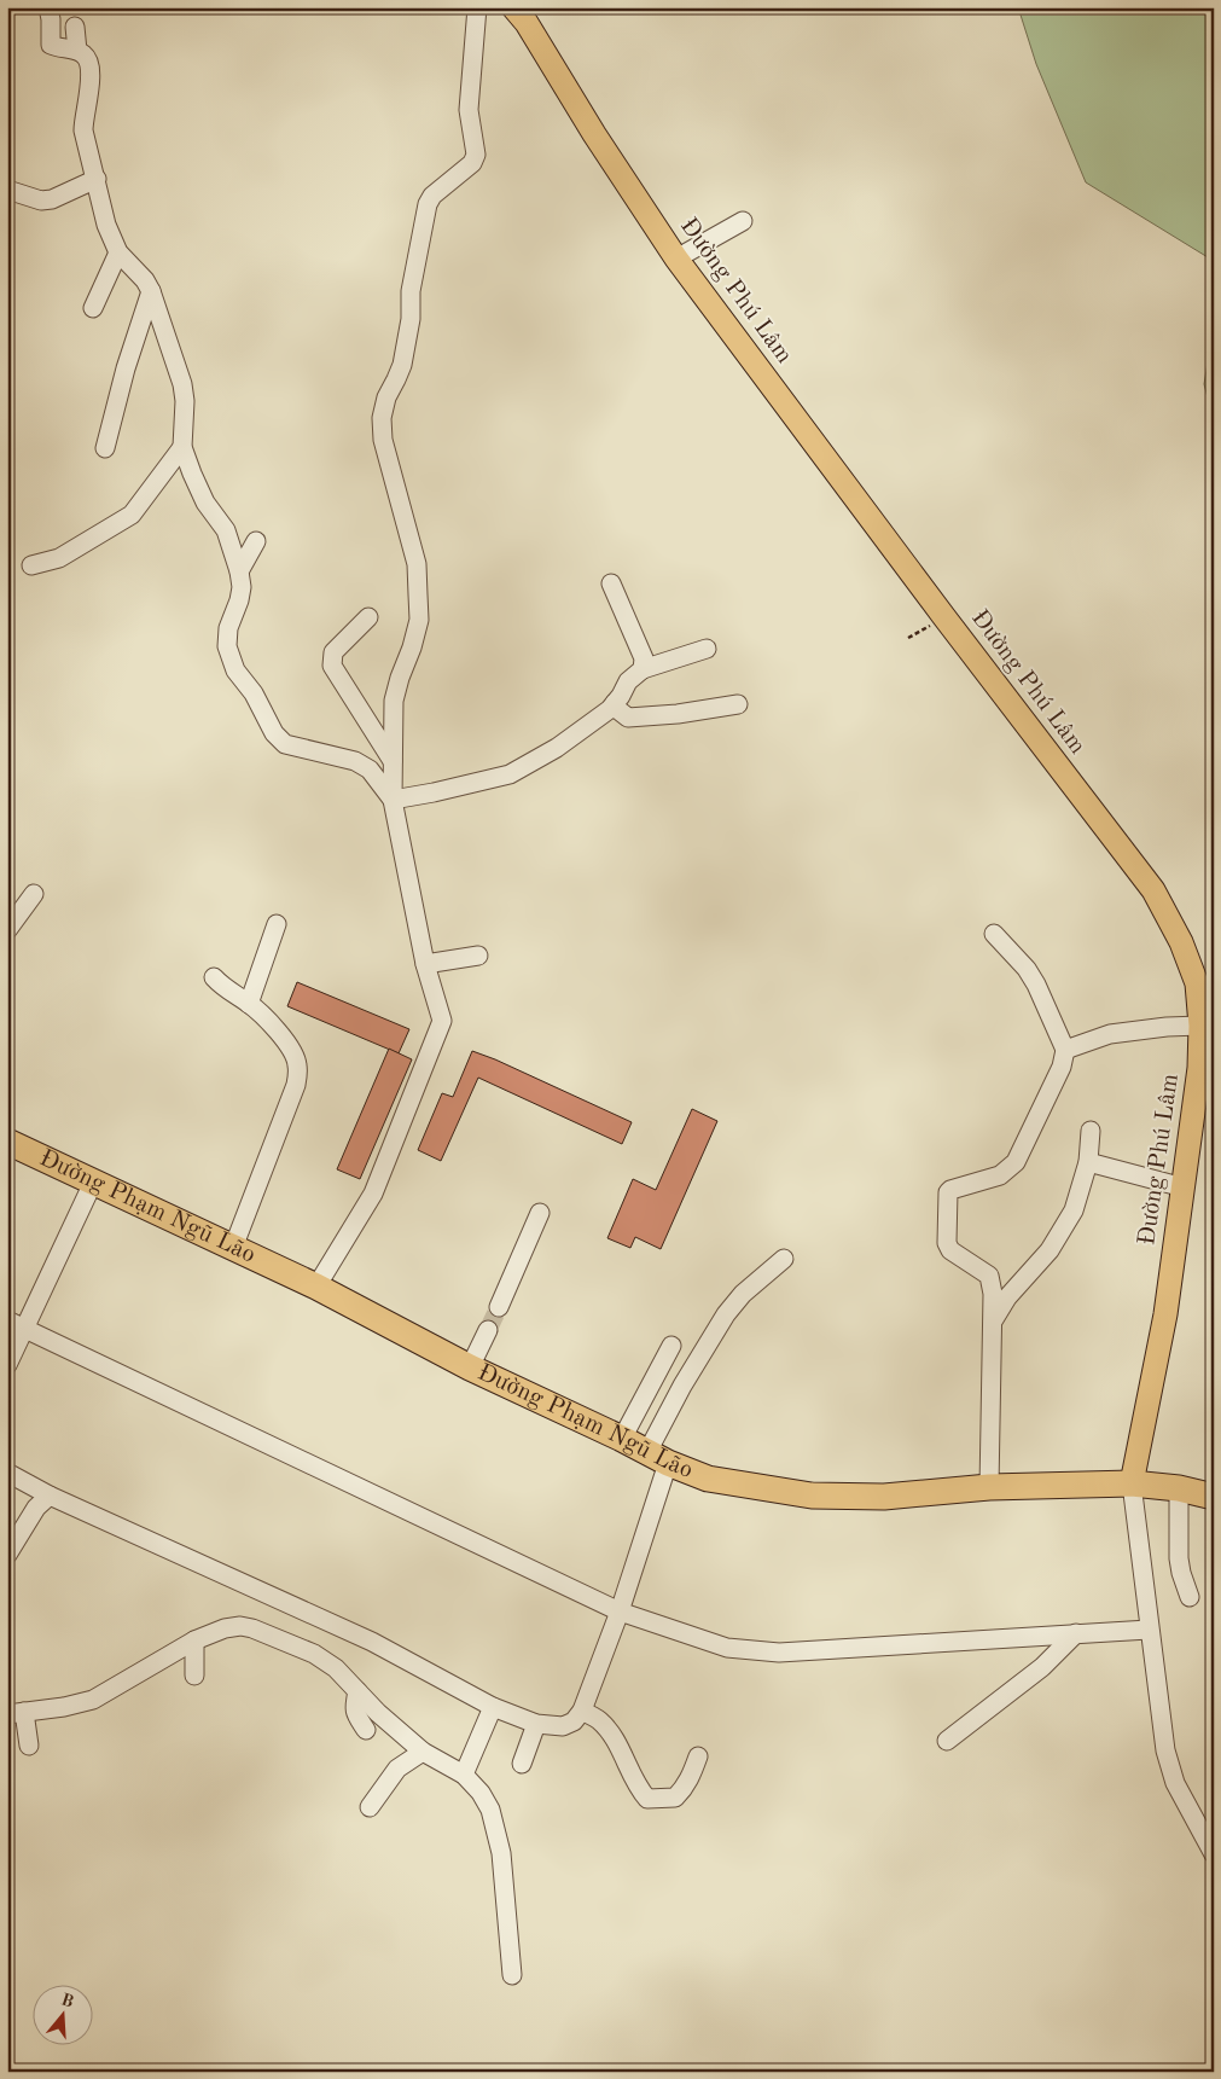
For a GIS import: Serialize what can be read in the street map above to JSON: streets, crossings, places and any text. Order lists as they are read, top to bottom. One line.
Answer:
{"streets":{"highway":["Đường Phạm Ngũ Lão"],"main road":["Đường Phú Lâm"]},"crossings":[["Đường Phú Lâm","Đường Phạm Ngũ Lão"]],"north":"top"}
